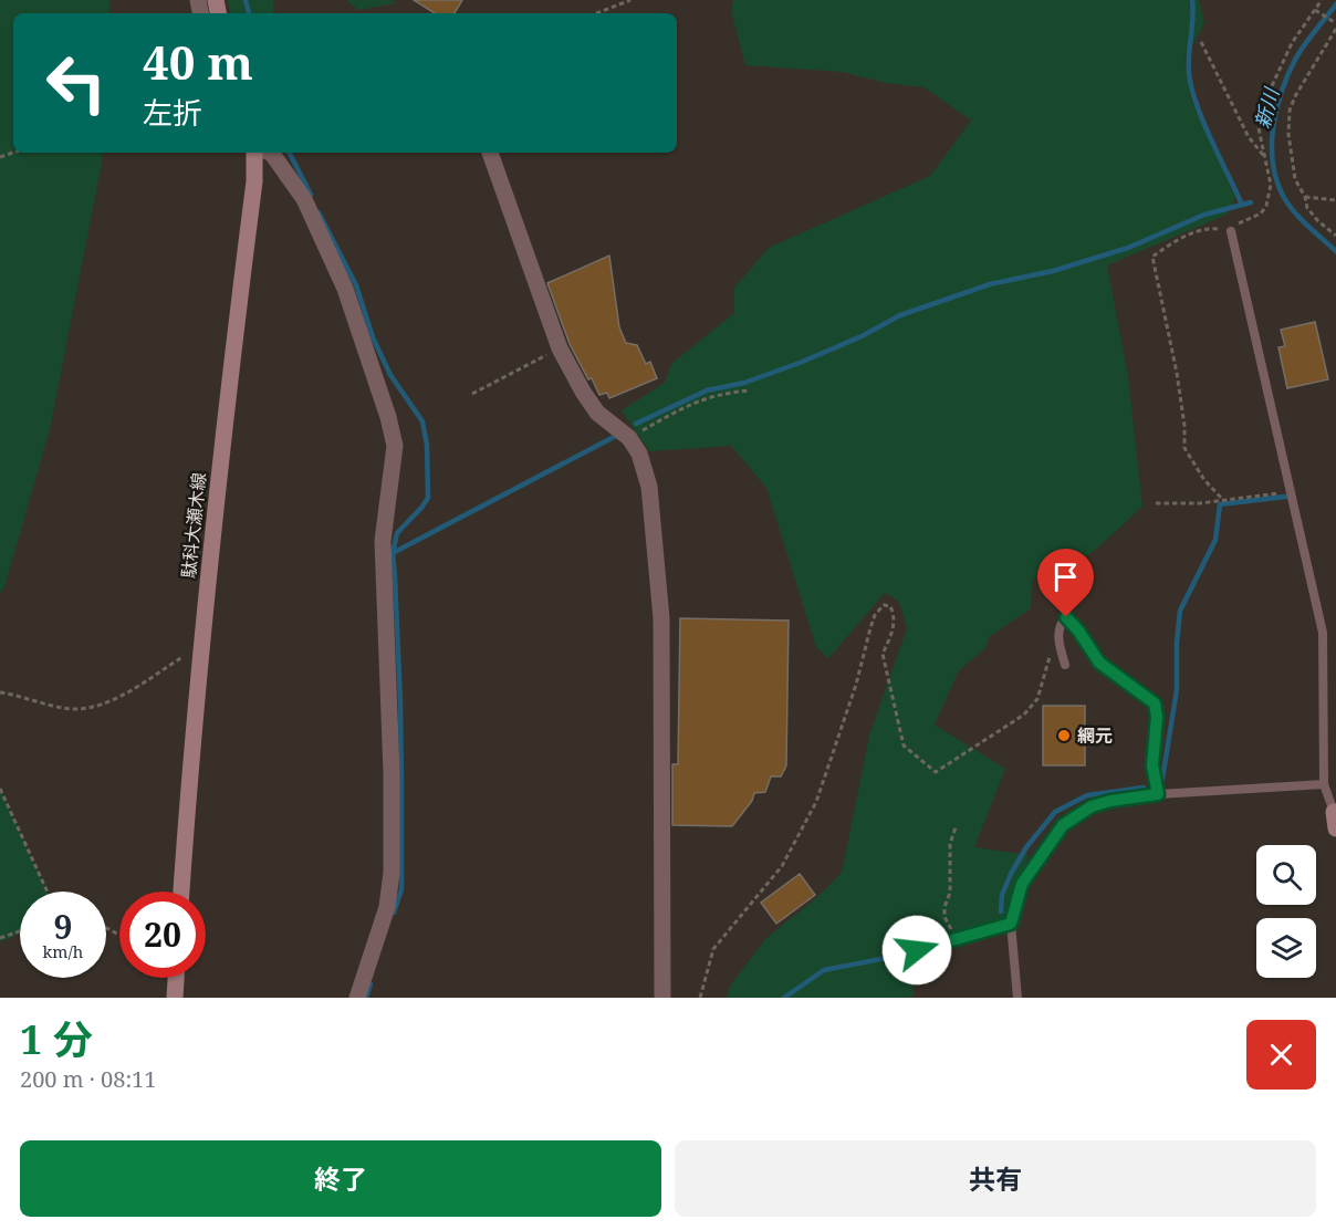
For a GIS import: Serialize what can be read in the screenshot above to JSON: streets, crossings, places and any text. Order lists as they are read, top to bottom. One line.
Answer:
{"streets":{"main road":["駄科大瀬木線"]},"water":["新川"],"places":["網元"],"page":{"turn":["40 m","左折"],"speed":"9 km/h","limit":"20","heading":["1 分","200 m · 08:11"],"buttons":["終了","共有"]}}
